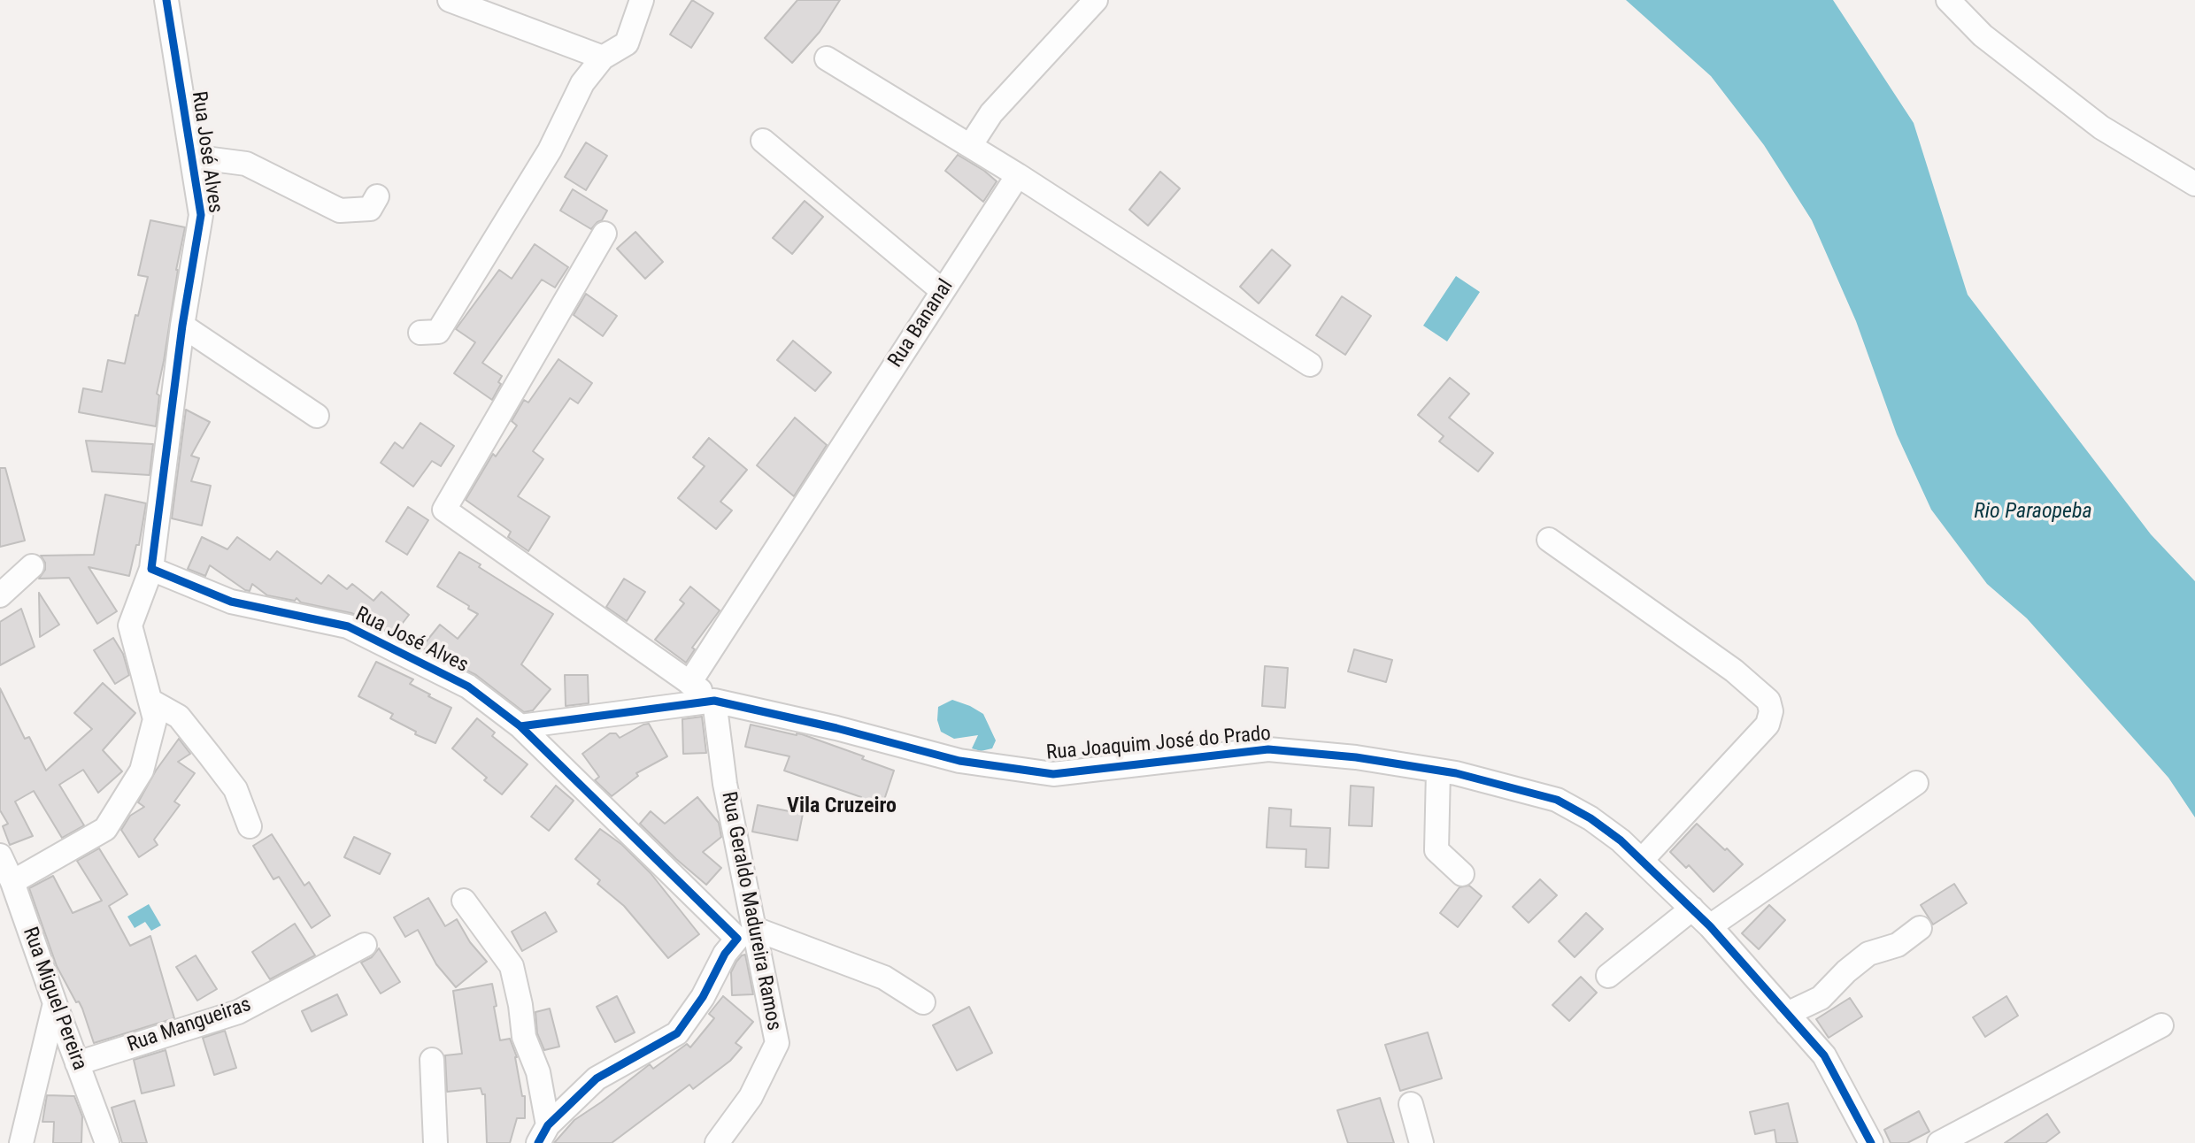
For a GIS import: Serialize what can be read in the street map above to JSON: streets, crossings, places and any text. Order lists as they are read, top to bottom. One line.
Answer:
{"streets":{"street":["Rua José Alves","Rua Bananal","Rua Joaquim José do Prado","Rua Geraldo Madureira Ramos","Rua Miguel Pereira","Rua Mangueiras"]},"crossings":[["Rua José Alves","Rua Joaquim José do Prado"],["Rua José Alves","Rua Geraldo Madureira Ramos"],["Rua Joaquim José do Prado","Rua Geraldo Madureira Ramos"],["Rua Miguel Pereira","Rua Mangueiras"]],"districts":["Vila Cruzeiro"],"water":["Rio Paraopeba"]}
